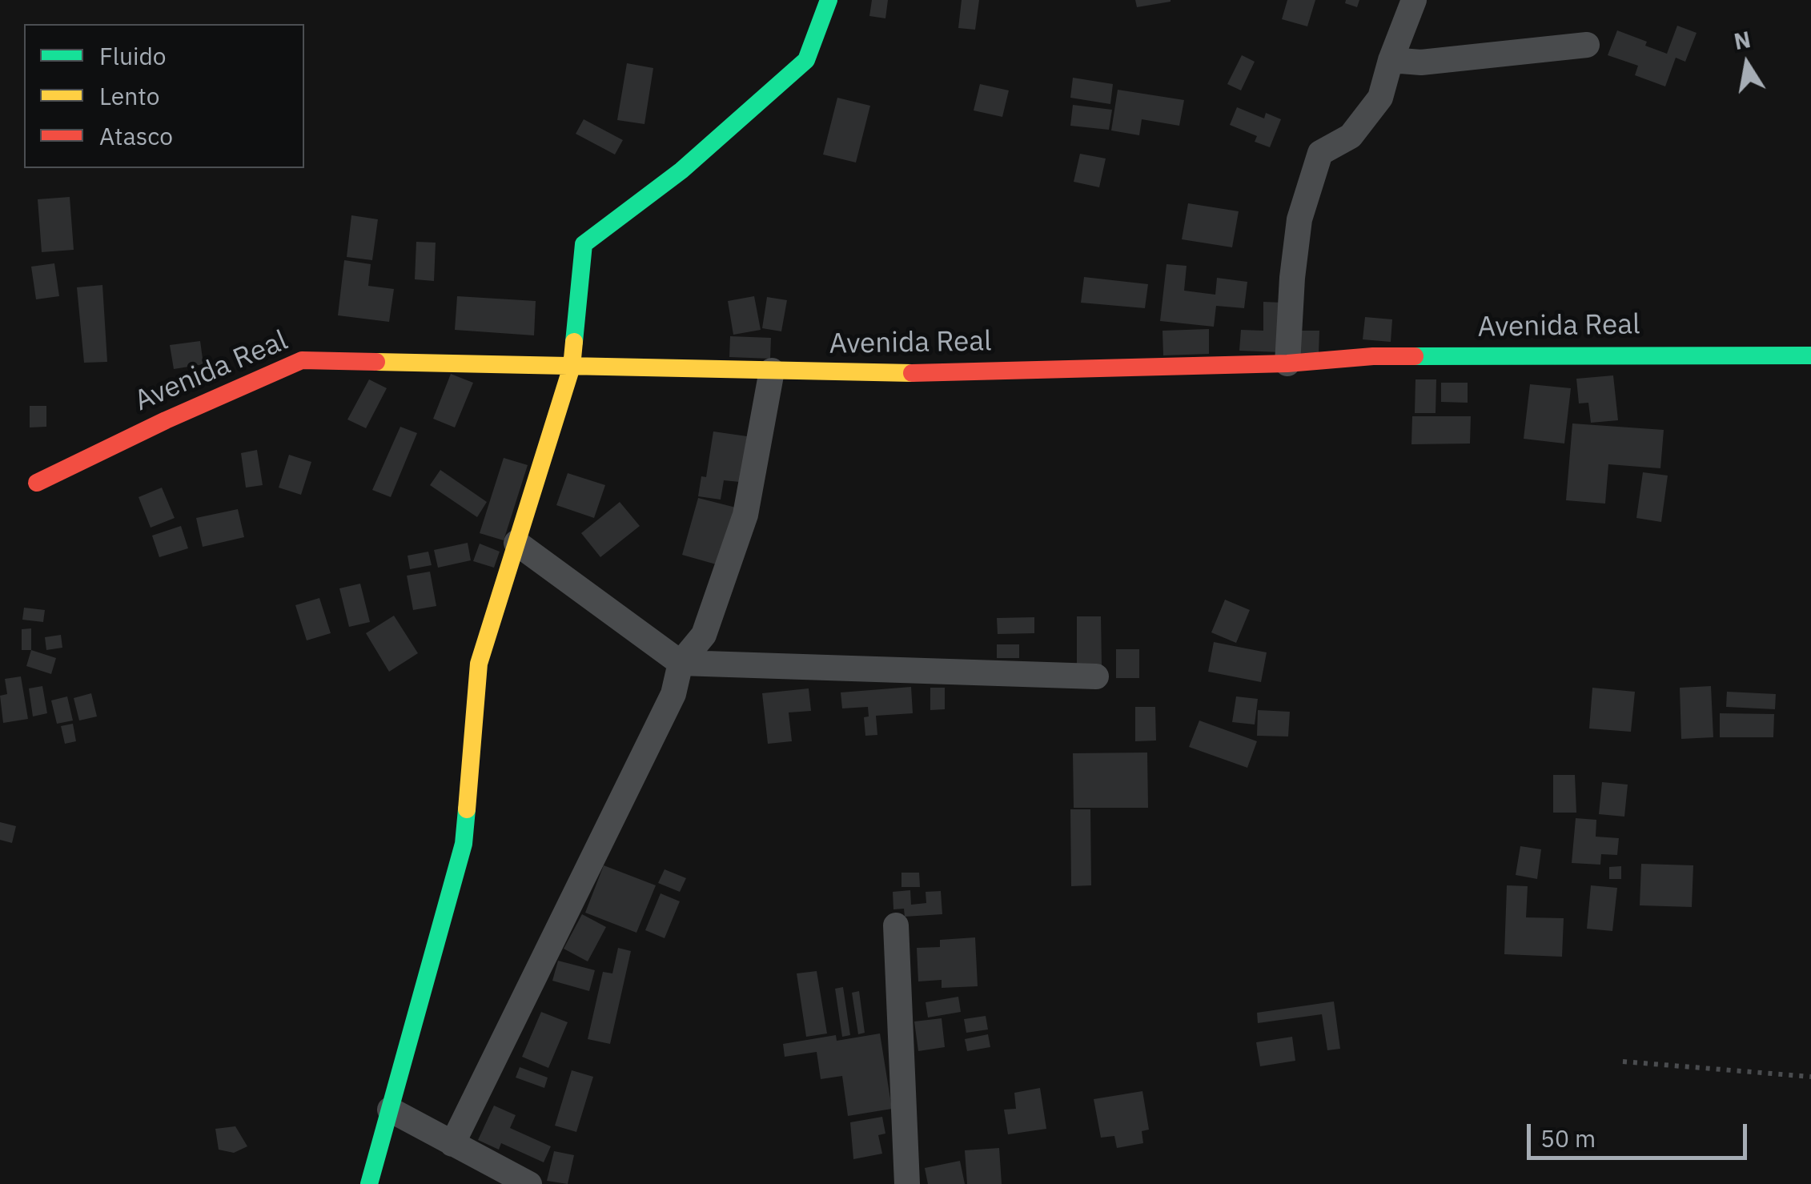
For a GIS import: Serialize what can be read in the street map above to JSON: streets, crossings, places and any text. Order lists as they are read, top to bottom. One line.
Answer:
{"streets":{"street":["Avenida Real"]},"legend":["Fluido","Lento","Atasco"],"scale_bar":"50 m","north":"top"}
